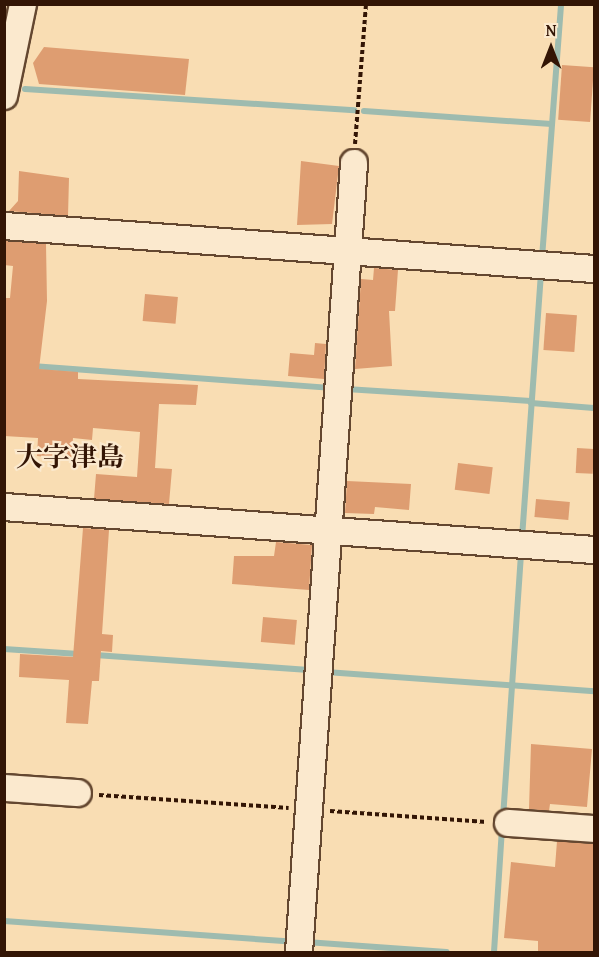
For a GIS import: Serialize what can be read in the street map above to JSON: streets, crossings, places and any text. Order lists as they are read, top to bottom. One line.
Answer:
{"districts":["大字津島"],"north":"top"}
